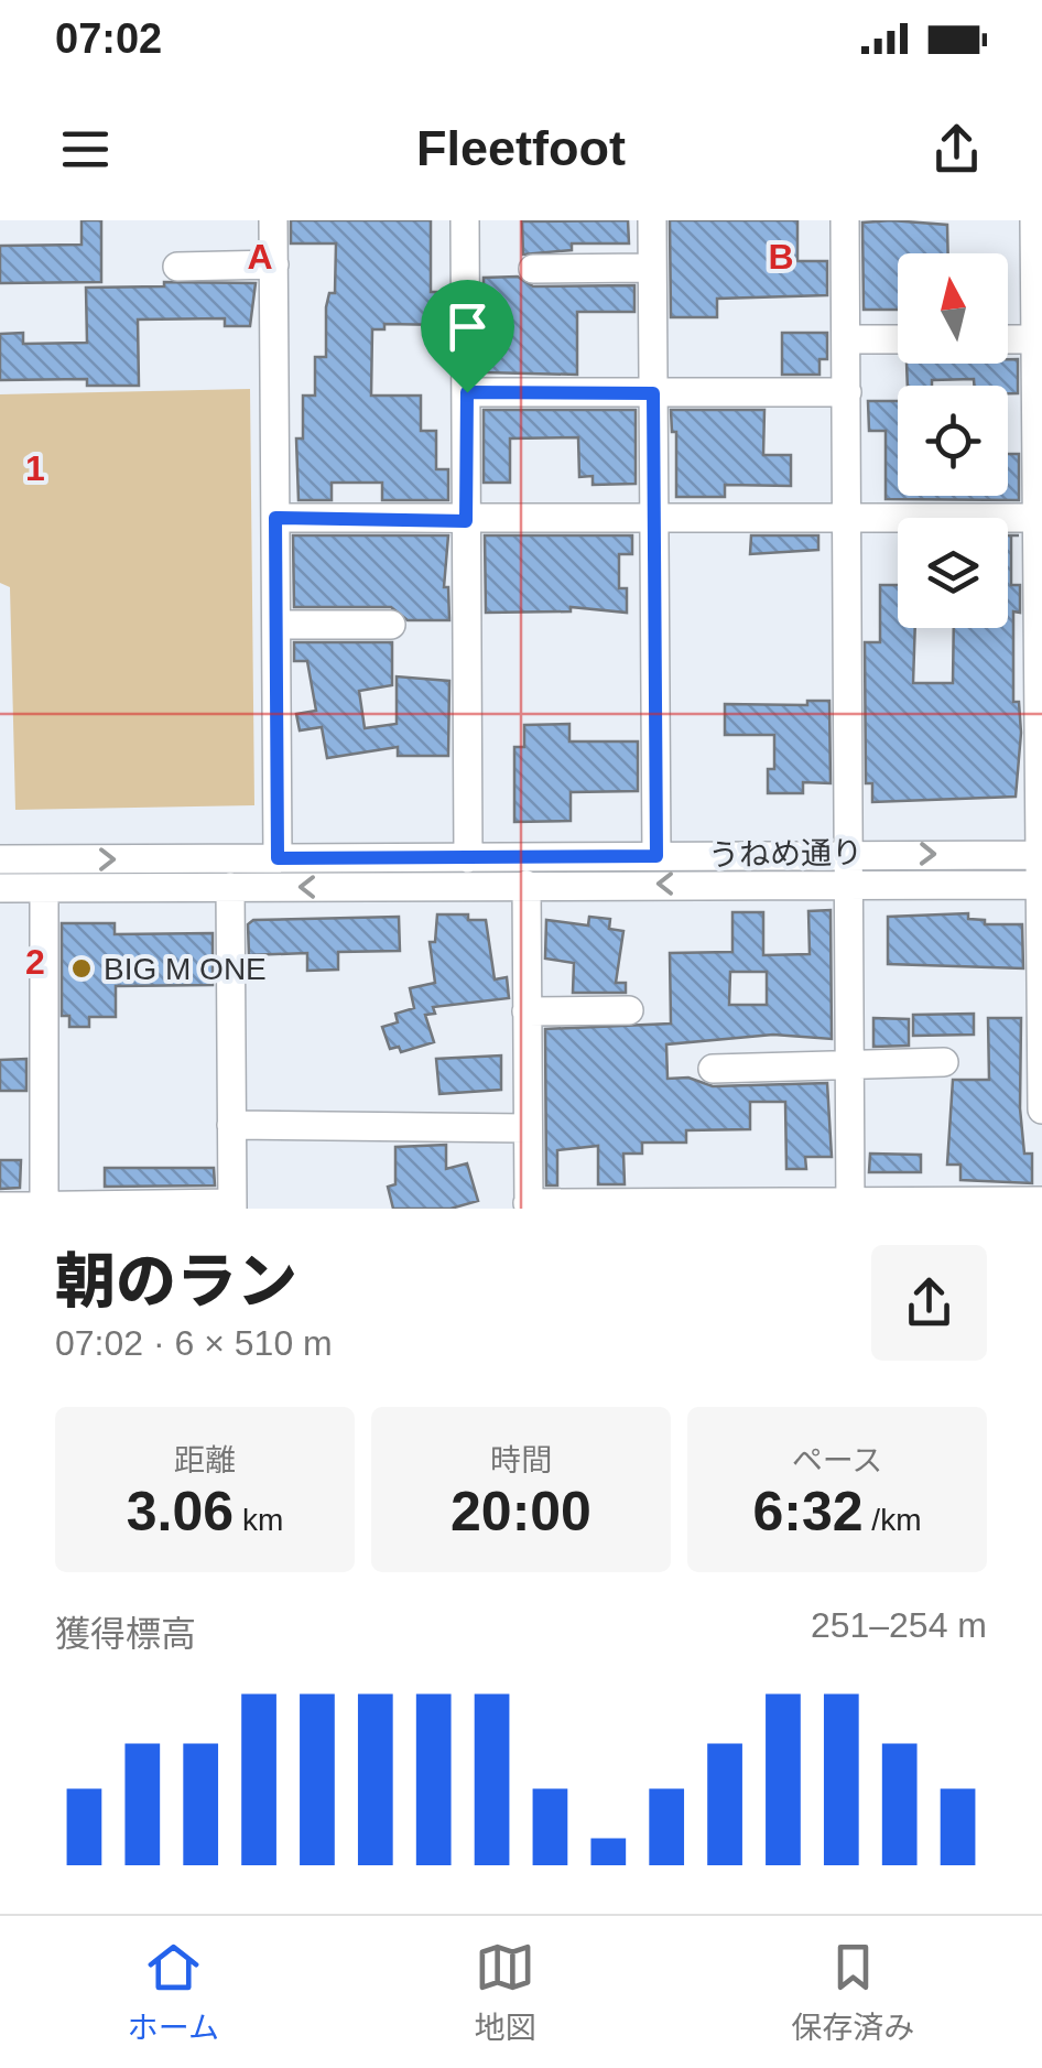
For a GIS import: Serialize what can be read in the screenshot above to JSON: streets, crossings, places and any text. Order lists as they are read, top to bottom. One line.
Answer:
{"streets":{"street":["うねめ通り"]},"places":["BIG M ONE"],"north":"top","page":{"status":"07:02","header":"Fleetfoot","heading":["朝のラン","07:02 · 6 × 510 m"],"stats":[["距離","3.06 km"],["時間","20:00"],["ペース","6:32 /km"]],"chart":["獲得標高","251–254 m"],"tabs":["ホーム","地図","保存済み"]},"grid":{"columns":["A","B"],"rows":["1","2"]}}
